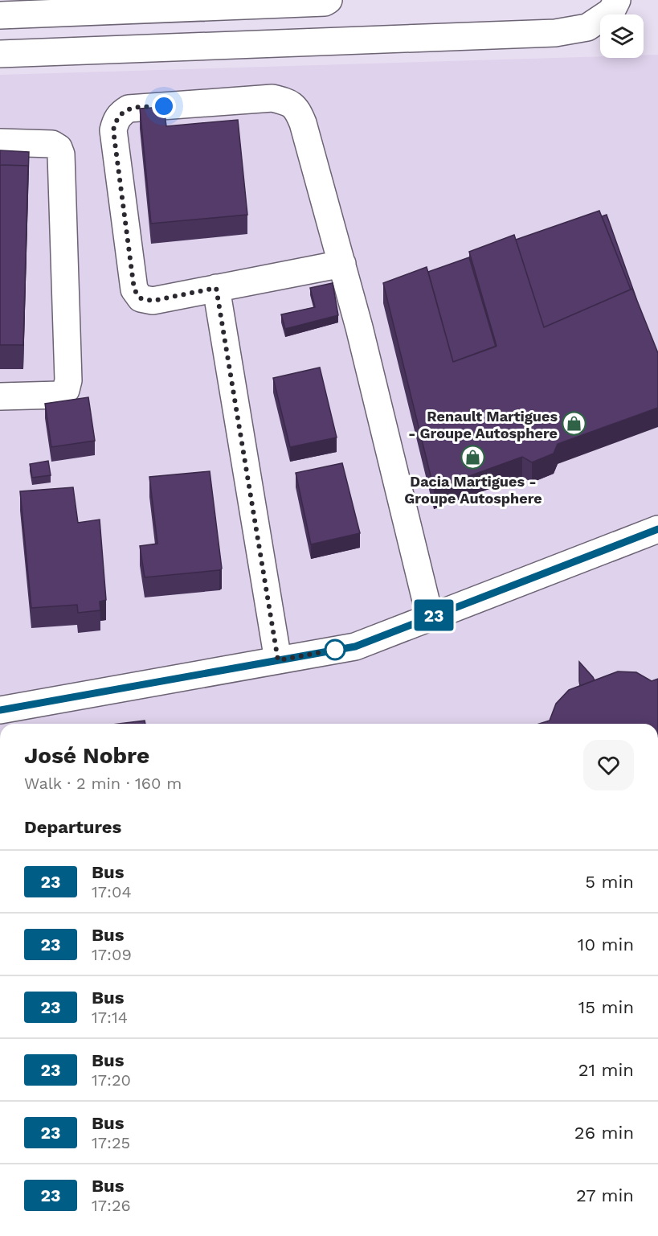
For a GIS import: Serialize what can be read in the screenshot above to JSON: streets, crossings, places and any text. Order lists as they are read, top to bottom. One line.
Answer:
{"places":{"shop":["Renault Martigues - Groupe Autosphere","Dacia Martigues - Groupe Autosphere"]},"lines":["bus line 23"],"page":{"on_map":"23","heading":[["José Nobre","Walk · 2 min · 160 m"],"Departures"],"list":[{"mark":"23","name":"Bus","note":"17:04","value":"5 min"},{"mark":"23","name":"Bus","note":"17:09","value":"10 min"},{"mark":"23","name":"Bus","note":"17:14","value":"15 min"},{"mark":"23","name":"Bus","note":"17:20","value":"21 min"},{"mark":"23","name":"Bus","note":"17:25","value":"26 min"},{"mark":"23","name":"Bus","note":"17:26","value":"27 min"}]}}
